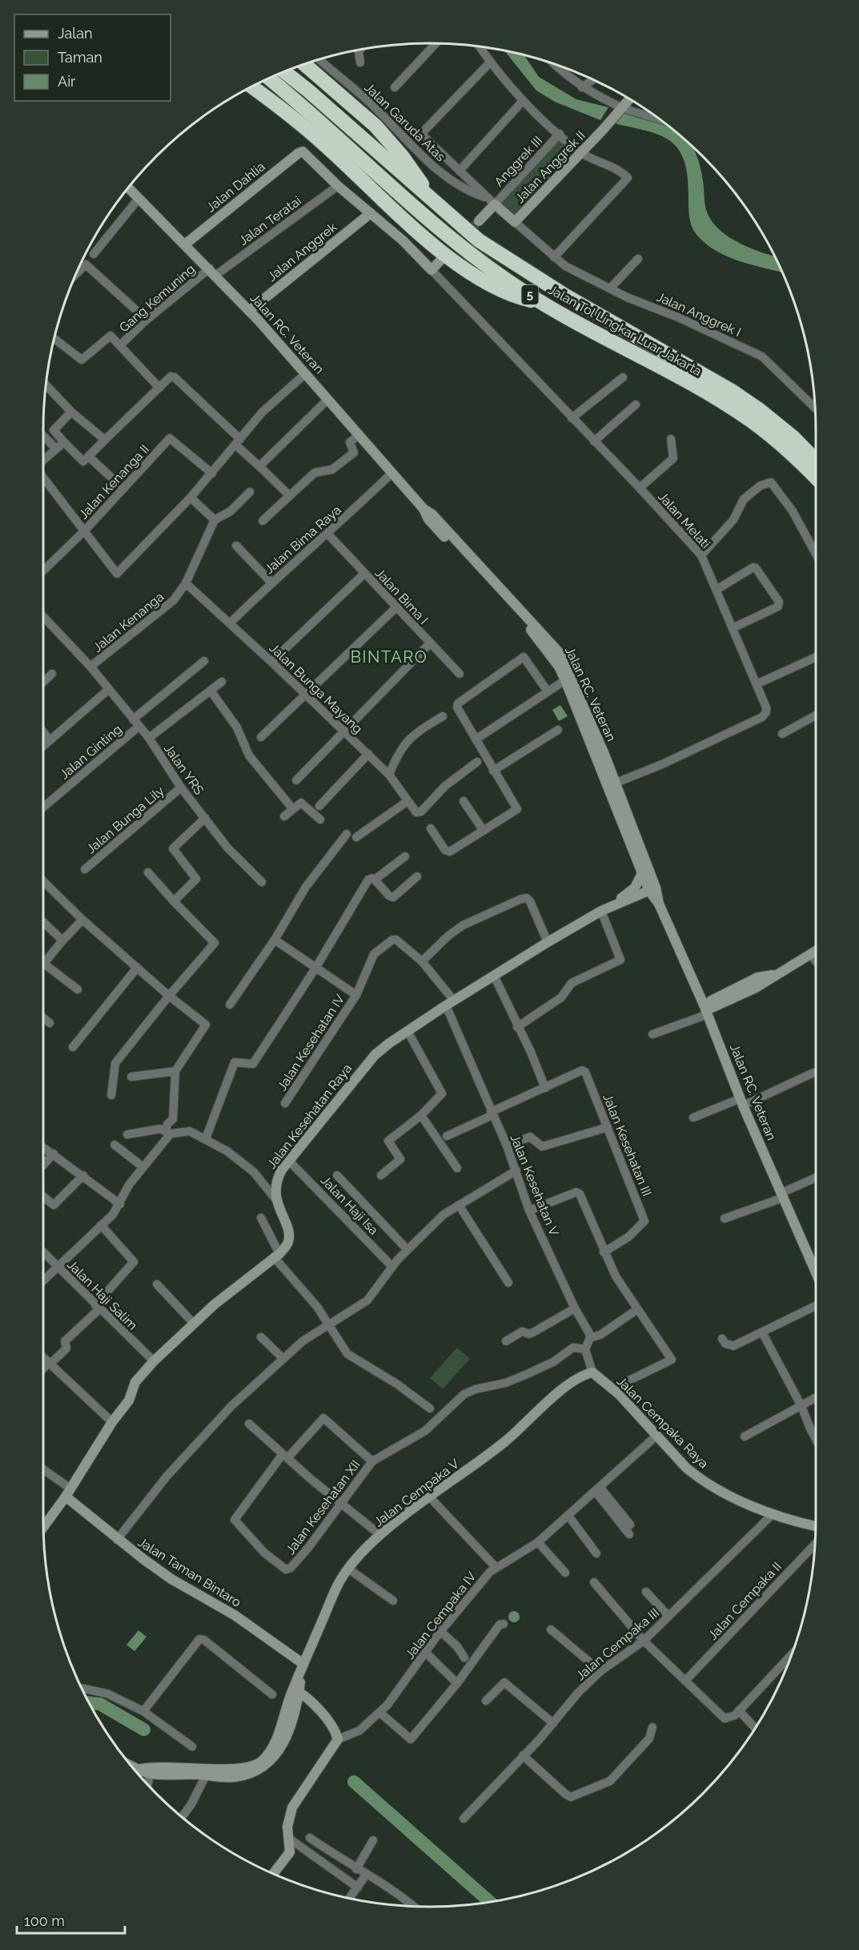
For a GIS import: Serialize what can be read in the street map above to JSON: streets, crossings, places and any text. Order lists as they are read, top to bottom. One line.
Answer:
{"streets":{"highway":["5","Jalan Tol Lingkar Luar Jakarta"],"main road":["Jalan Anggrek II","Jalan Dahlia","Jalan Anggrek","Jalan RC. Veteran","Jalan Kesehatan Raya","Jalan Cempaka Raya","Jalan Cempaka V","Jalan Taman Bintaro"],"street":["Jalan Garuda Atas","Anggrek III","Jalan Teratai","Gang Kemuning","Jalan Anggrek I","Jalan Kenanga II","Jalan Melati","Jalan Bima Raya","Jalan Bima I","Jalan Kenanga","Jalan Bunga Mayang","Jalan Ginting","Jalan YRS","Jalan Bunga Lily","Jalan Kesehatan IV","Jalan Kesehatan III","Jalan Kesehatan V","Jalan Haji Isa","Jalan Haji Salim","Jalan Kesehatan XII","Jalan Cempaka II","Jalan Cempaka IV","Jalan Cempaka III"]},"crossings":[["Jalan Anggrek II","Jalan Anggrek I"],["Jalan Dahlia","Jalan Teratai"],["Jalan Dahlia","Jalan RC. Veteran"],["Jalan Teratai","Gang Kemuning"],["Jalan Teratai","Jalan RC. Veteran"],["Jalan Anggrek","Jalan RC. Veteran"],["Gang Kemuning","Jalan RC. Veteran"],["Jalan RC. Veteran","Jalan Melati"],["Jalan RC. Veteran","Jalan Bima Raya"],["Jalan RC. Veteran","Jalan Kesehatan Raya"],["Jalan Bima Raya","Jalan Bima I"],["Jalan Bima Raya","Jalan Bunga Mayang"],["Jalan Kenanga","Jalan Bunga Mayang"],["Jalan Kenanga","Jalan YRS"],["Jalan Ginting","Jalan YRS"],["Jalan YRS","Jalan Bunga Lily"],["Jalan Kesehatan IV","Jalan Kesehatan Raya"],["Jalan Kesehatan IV","Jalan Kesehatan V"],["Jalan Kesehatan Raya","Jalan Kesehatan V"],["Jalan Kesehatan Raya","Jalan Haji Isa"],["Jalan Kesehatan Raya","Jalan Haji Salim"],["Jalan Kesehatan Raya","Jalan Taman Bintaro"],["Jalan Kesehatan III","Jalan Kesehatan V"],["Jalan Cempaka Raya","Jalan Cempaka V"],["Jalan Cempaka Raya","Jalan Cempaka IV"],["Jalan Cempaka Raya","Jalan Cempaka III"],["Jalan Cempaka V","Jalan Taman Bintaro"]],"districts":["BINTARO"],"legend":["Jalan","Taman","Air"],"scale_bar":"100 m"}
